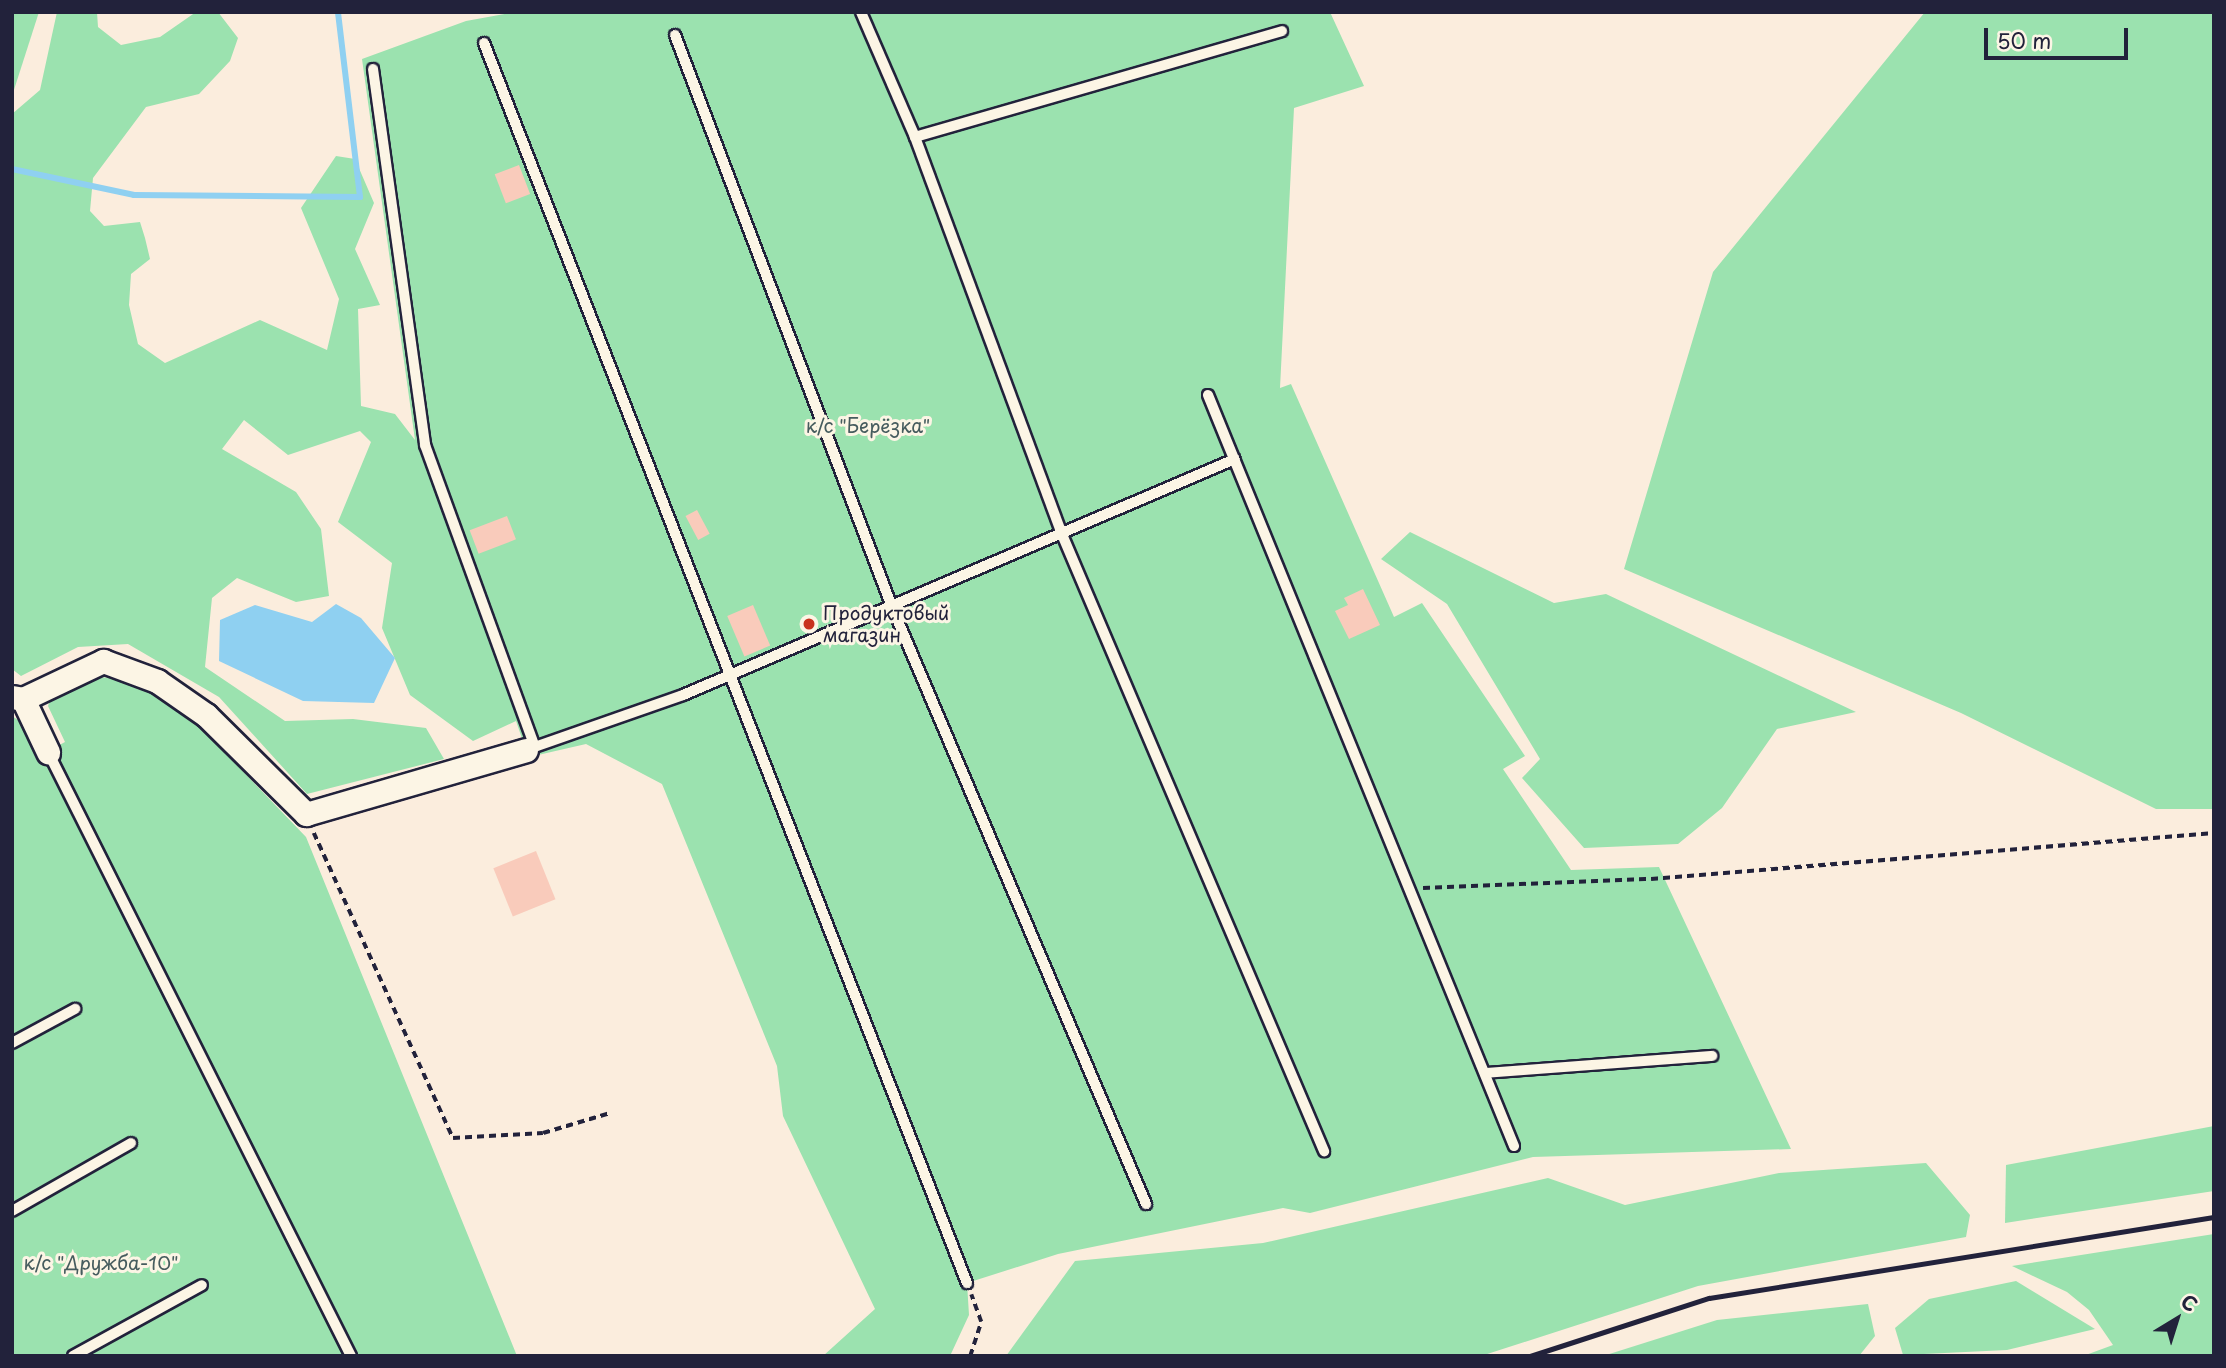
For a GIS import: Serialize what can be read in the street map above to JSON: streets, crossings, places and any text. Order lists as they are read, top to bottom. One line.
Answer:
{"parks":["к/с \"Берёзка\"","к/с \"Дружба-10\""],"places":["Продуктовый магазин"],"scale_bar":"50 m","north":"top right"}
